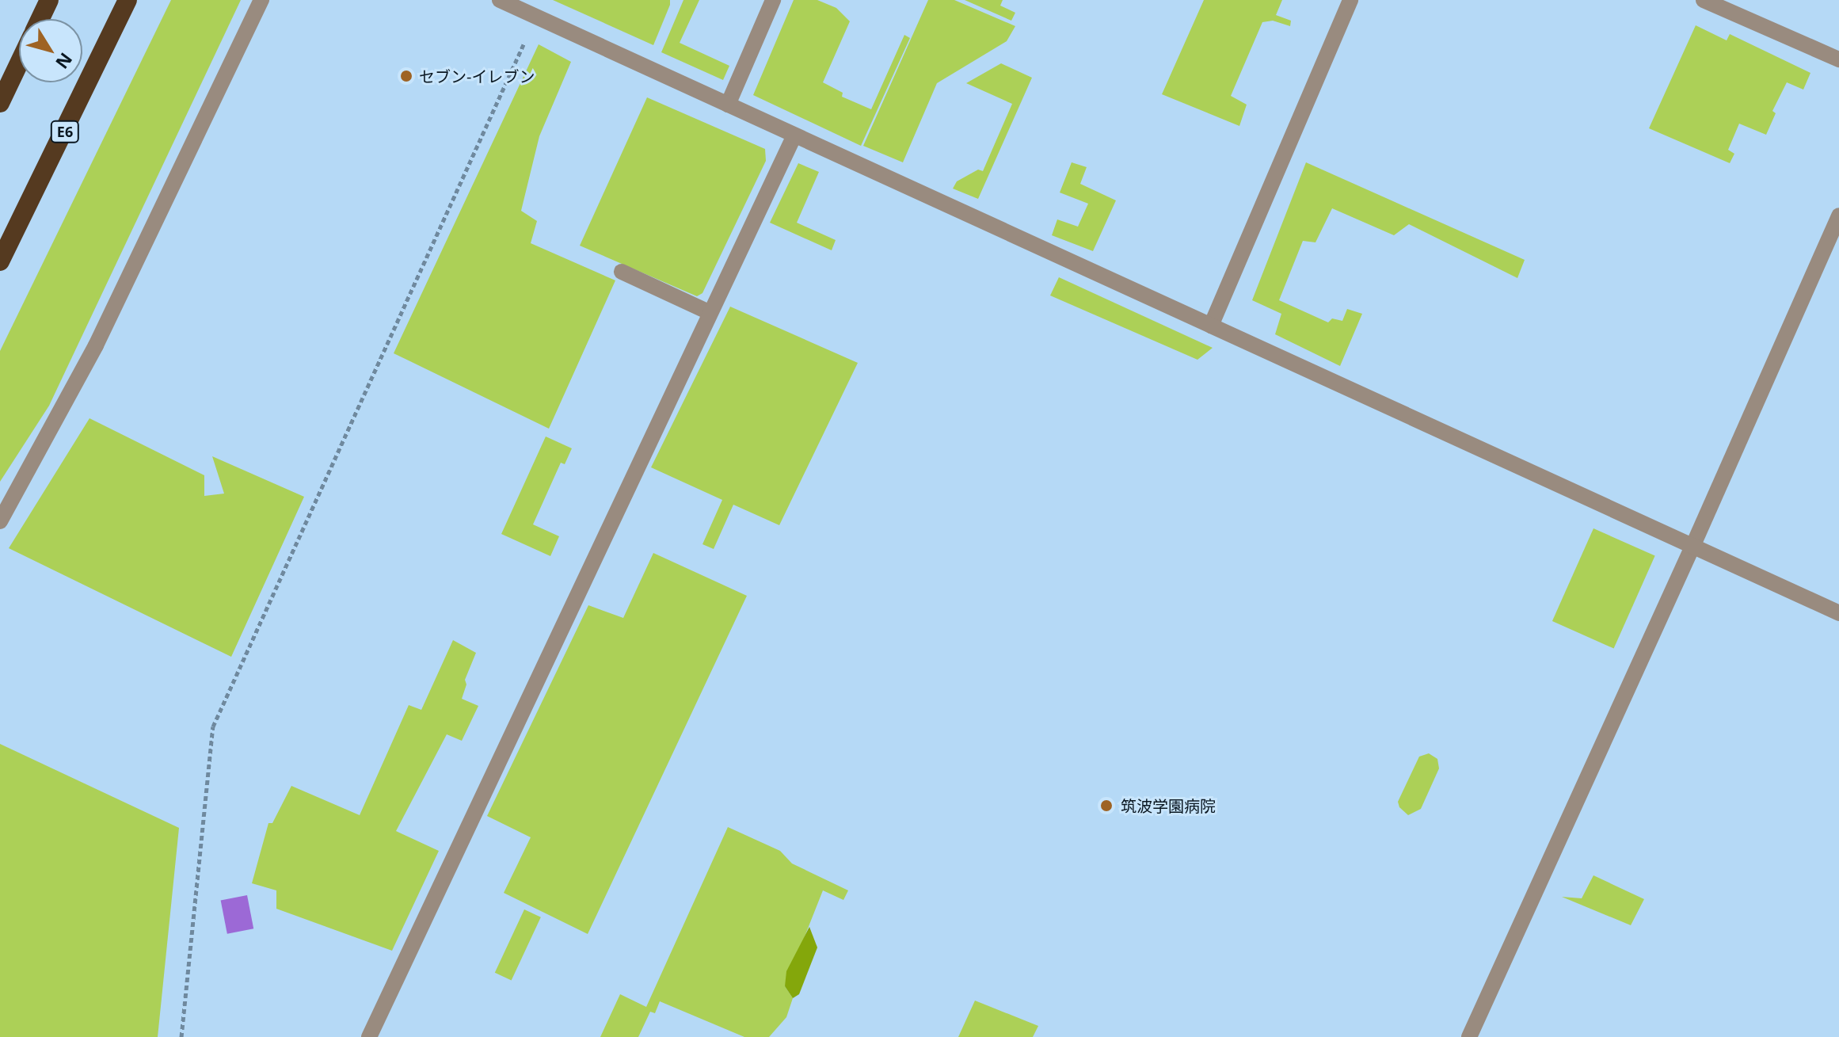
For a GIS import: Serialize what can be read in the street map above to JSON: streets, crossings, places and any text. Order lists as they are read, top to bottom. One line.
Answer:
{"streets":{"highway":["E6"]},"places":["セブン-イレブン","筑波学園病院"],"north":"bottom right"}
